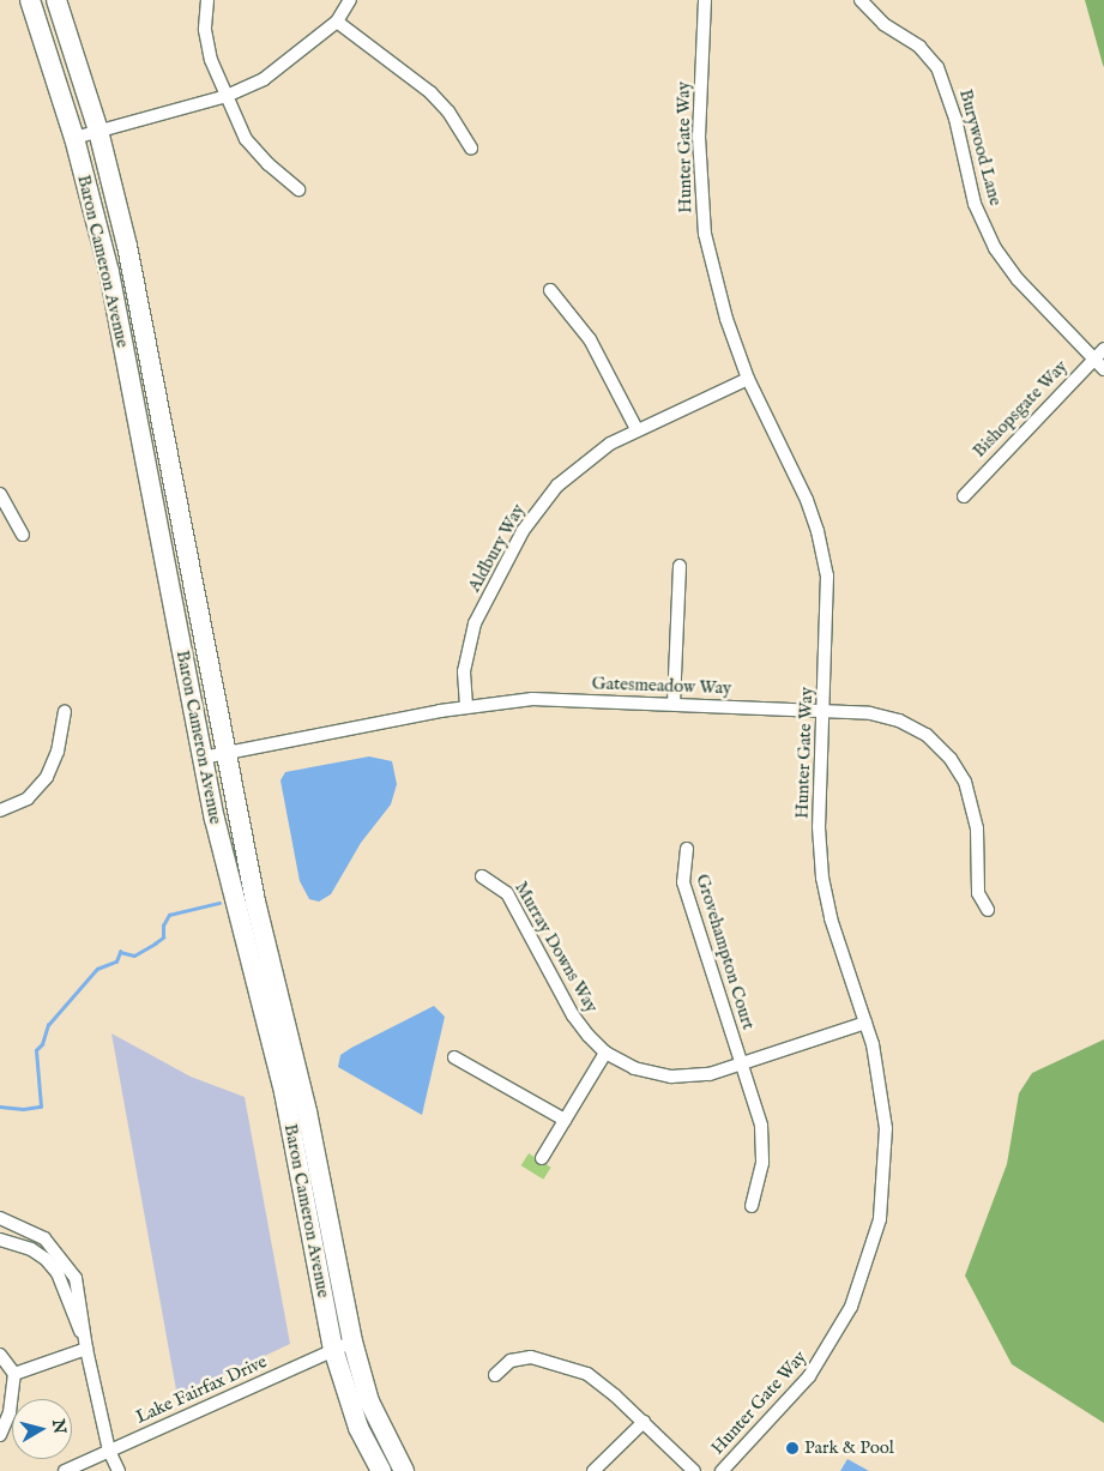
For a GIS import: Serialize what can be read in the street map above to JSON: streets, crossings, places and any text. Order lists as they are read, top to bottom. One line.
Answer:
{"streets":{"main road":["Baron Cameron Avenue"],"street":["Hunter Gate Way","Burywood Lane","Bishopsgate Way","Aldbury Way","Gatesmeadow Way","Murray Downs Way","Grovehampton Court","Lake Fairfax Drive"]},"crossings":[["Hunter Gate Way","Aldbury Way"],["Hunter Gate Way","Gatesmeadow Way"],["Hunter Gate Way","Murray Downs Way"],["Burywood Lane","Bishopsgate Way"],["Baron Cameron Avenue","Gatesmeadow Way"],["Baron Cameron Avenue","Lake Fairfax Drive"],["Aldbury Way","Gatesmeadow Way"],["Murray Downs Way","Grovehampton Court"]],"places":["Park & Pool"],"north":"right"}
